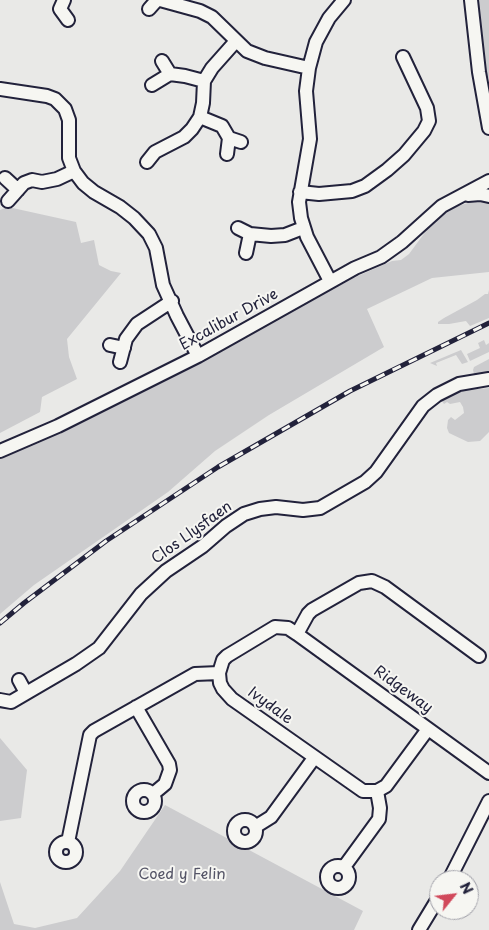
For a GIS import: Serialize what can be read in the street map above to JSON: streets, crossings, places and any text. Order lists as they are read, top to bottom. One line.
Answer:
{"streets":{"street":["Excalibur Drive","Clos Llysfaen","Ridgeway","Ivydale"]},"crossings":[["Ridgeway","Ivydale"]],"parks":["Coed y Felin"],"north":"top right"}
